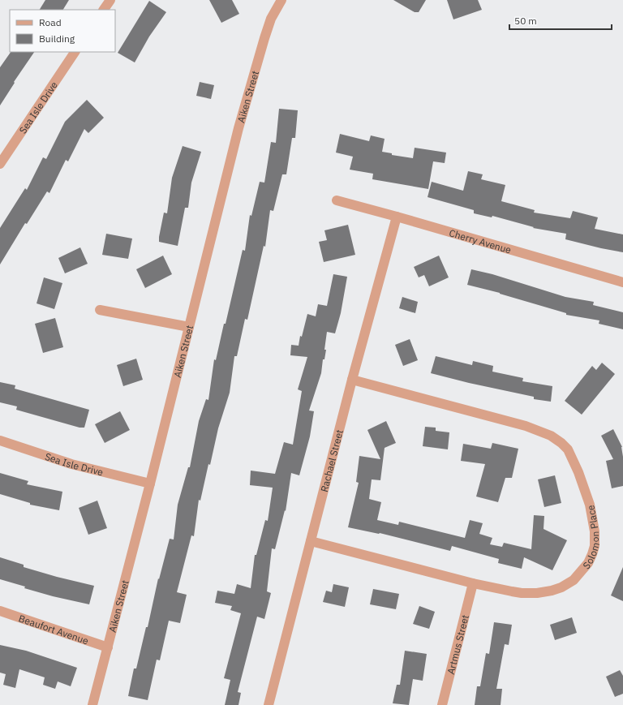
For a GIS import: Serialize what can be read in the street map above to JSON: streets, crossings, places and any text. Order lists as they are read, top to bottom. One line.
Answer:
{"streets":{"street":["Aiken Street","Sea Isle Drive","Cherry Avenue","Rachael Street","Solomon Place","Beaufort Avenue","Artmus Street"]},"crossings":[["Aiken Street","Sea Isle Drive"],["Aiken Street","Beaufort Avenue"],["Cherry Avenue","Rachael Street"],["Rachael Street","Solomon Place"],["Solomon Place","Artmus Street"]],"legend":["Road","Building"],"scale_bar":"50 m"}
